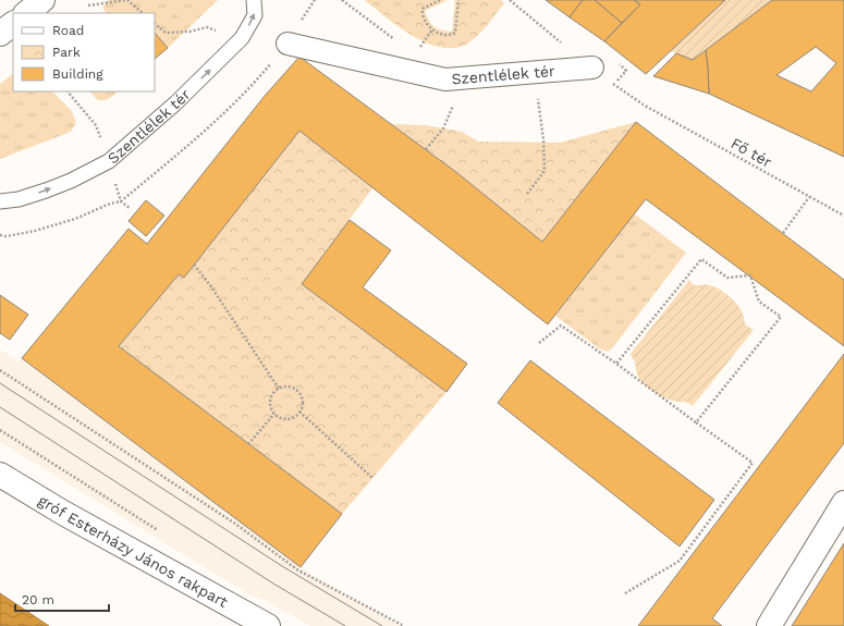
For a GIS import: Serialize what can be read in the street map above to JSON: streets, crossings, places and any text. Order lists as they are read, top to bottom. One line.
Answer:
{"streets":{"main road":["gróf Esterházy János rakpart"],"street":["Szentlélek tér"],"path":["Fő tér"]},"one_way":["Szentlélek tér"],"legend":["Road","Park","Building"],"scale_bar":"20 m"}
